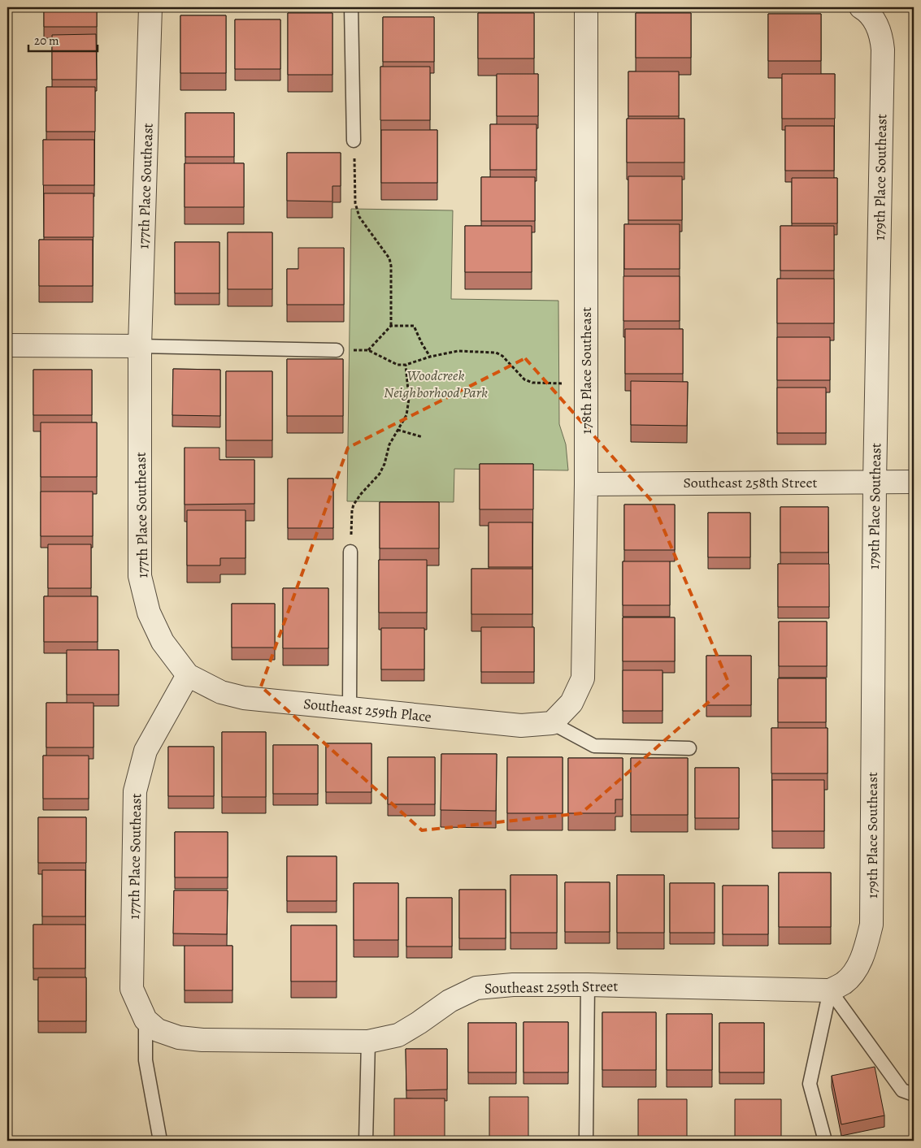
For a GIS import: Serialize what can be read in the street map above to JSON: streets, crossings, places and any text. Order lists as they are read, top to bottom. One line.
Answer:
{"streets":{"street":["179th Place Southeast","177th Place Southeast","178th Place Southeast","Southeast 258th Street","Southeast 259th Place","Southeast 259th Street"]},"crossings":[["179th Place Southeast","Southeast 258th Street"],["179th Place Southeast","Southeast 259th Street"],["177th Place Southeast","Southeast 259th Place"],["177th Place Southeast","Southeast 259th Street"],["178th Place Southeast","Southeast 258th Street"],["178th Place Southeast","Southeast 259th Place"]],"parks":["Woodcreek Neighborhood Park"],"scale_bar":"20 m"}
